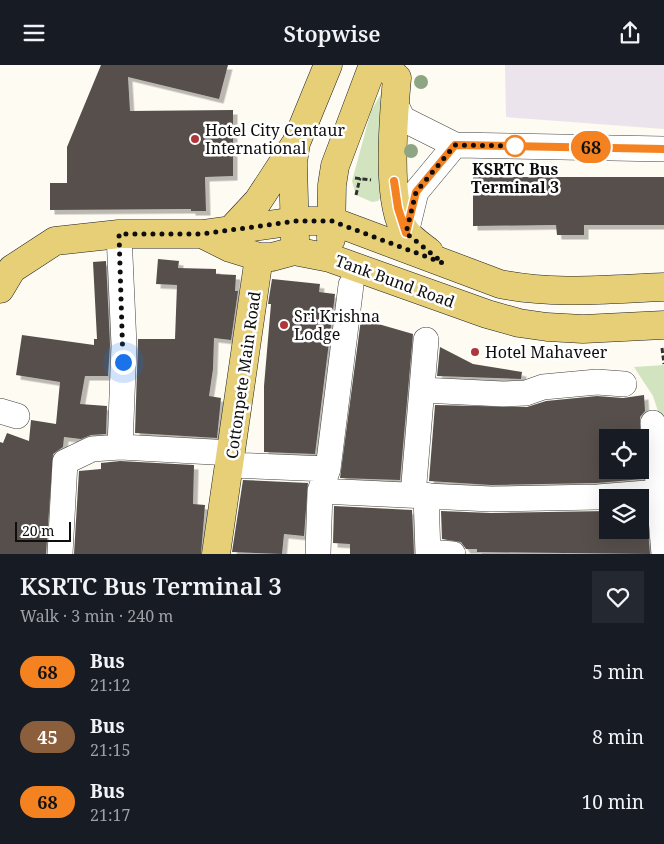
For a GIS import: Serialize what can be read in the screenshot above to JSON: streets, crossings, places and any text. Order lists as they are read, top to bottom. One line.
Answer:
{"streets":{"main road":["Tank Bund Road","Cottonpete Main Road"]},"places":["Hotel City Centaur International","KSRTC Bus Terminal 3","Sri Krishna Lodge","Hotel Mahaveer"],"lines":["bus line 68"],"scale_bar":"20 m","page":{"header":"Stopwise","on_map":"68","scale":"20 m","heading":["KSRTC Bus Terminal 3","Walk · 3 min · 240 m"],"list":[{"mark":"68","name":"Bus","note":"21:12","value":"5 min"},{"mark":"45","name":"Bus","note":"21:15","value":"8 min"},{"mark":"68","name":"Bus","note":"21:17","value":"10 min"}]}}
